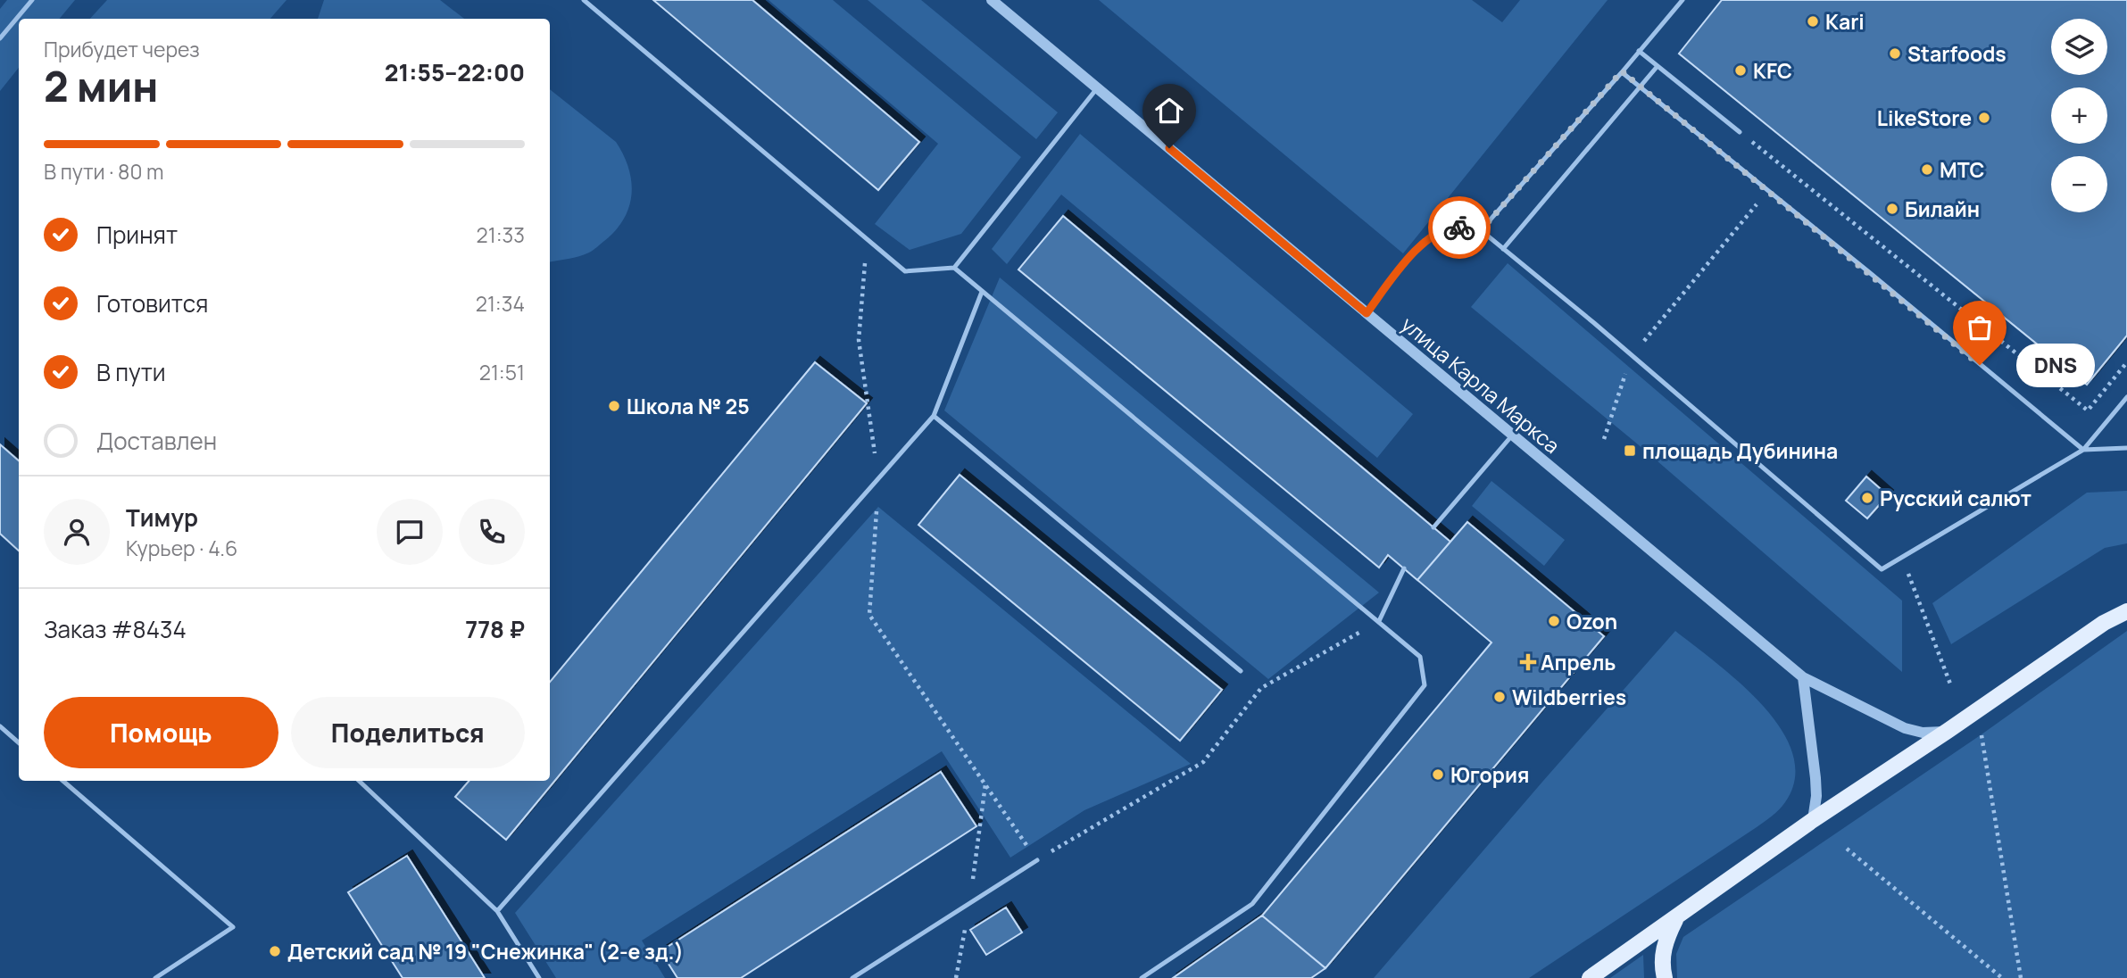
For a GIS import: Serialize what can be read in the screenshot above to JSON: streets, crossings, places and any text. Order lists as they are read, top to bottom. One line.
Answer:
{"streets":{"street":["улица Карла Маркса"]},"places":{"other":["Kari","Starfoods","KFC","LikeStore","МТС","Билайн","DNS","Школа № 25","Русский салют","Ozon","Wildberries","Югория","Детский сад № 19 \"Снежинка\" (2-е зд.)"],"transit":["площадь Дубинина"],"health":["Апрель"]},"page":{"map_buttons":["+","−"],"heading":["2 мин","Прибудет через","21:55–22:00"],"panel":["Тимур","Курьер · 4.6","Заказ #8434","778 ₽"],"bar":"В пути · 80 m","list":[["Принят","21:33"],["Готовится","21:34"],["В пути","21:51"],"Доставлен"],"bubble":"DNS","buttons":["Помощь","Поделиться"]}}
